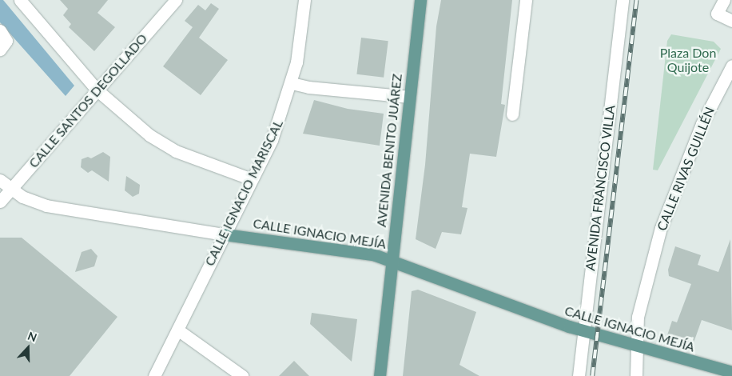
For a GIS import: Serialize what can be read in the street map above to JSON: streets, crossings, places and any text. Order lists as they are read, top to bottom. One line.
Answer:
{"streets":{"main road":["AVENIDA BENITO JUÁREZ","CALLE IGNACIO MEJÍA"],"street":["CALLE SANTOS DEGOLLADO","CALLE RIVAS GUILLÉN","AVENIDA FRANCISCO VILLA","CALLE IGNACIO MARISCAL"]},"crossings":[["CALLE SANTOS DEGOLLADO","CALLE IGNACIO MEJÍA"],["AVENIDA BENITO JUÁREZ","CALLE IGNACIO MEJÍA"],["CALLE RIVAS GUILLÉN","CALLE IGNACIO MEJÍA"],["AVENIDA FRANCISCO VILLA","CALLE IGNACIO MEJÍA"],["CALLE IGNACIO MARISCAL","CALLE IGNACIO MEJÍA"]],"parks":["Plaza Don Quijote"],"north":"top"}
